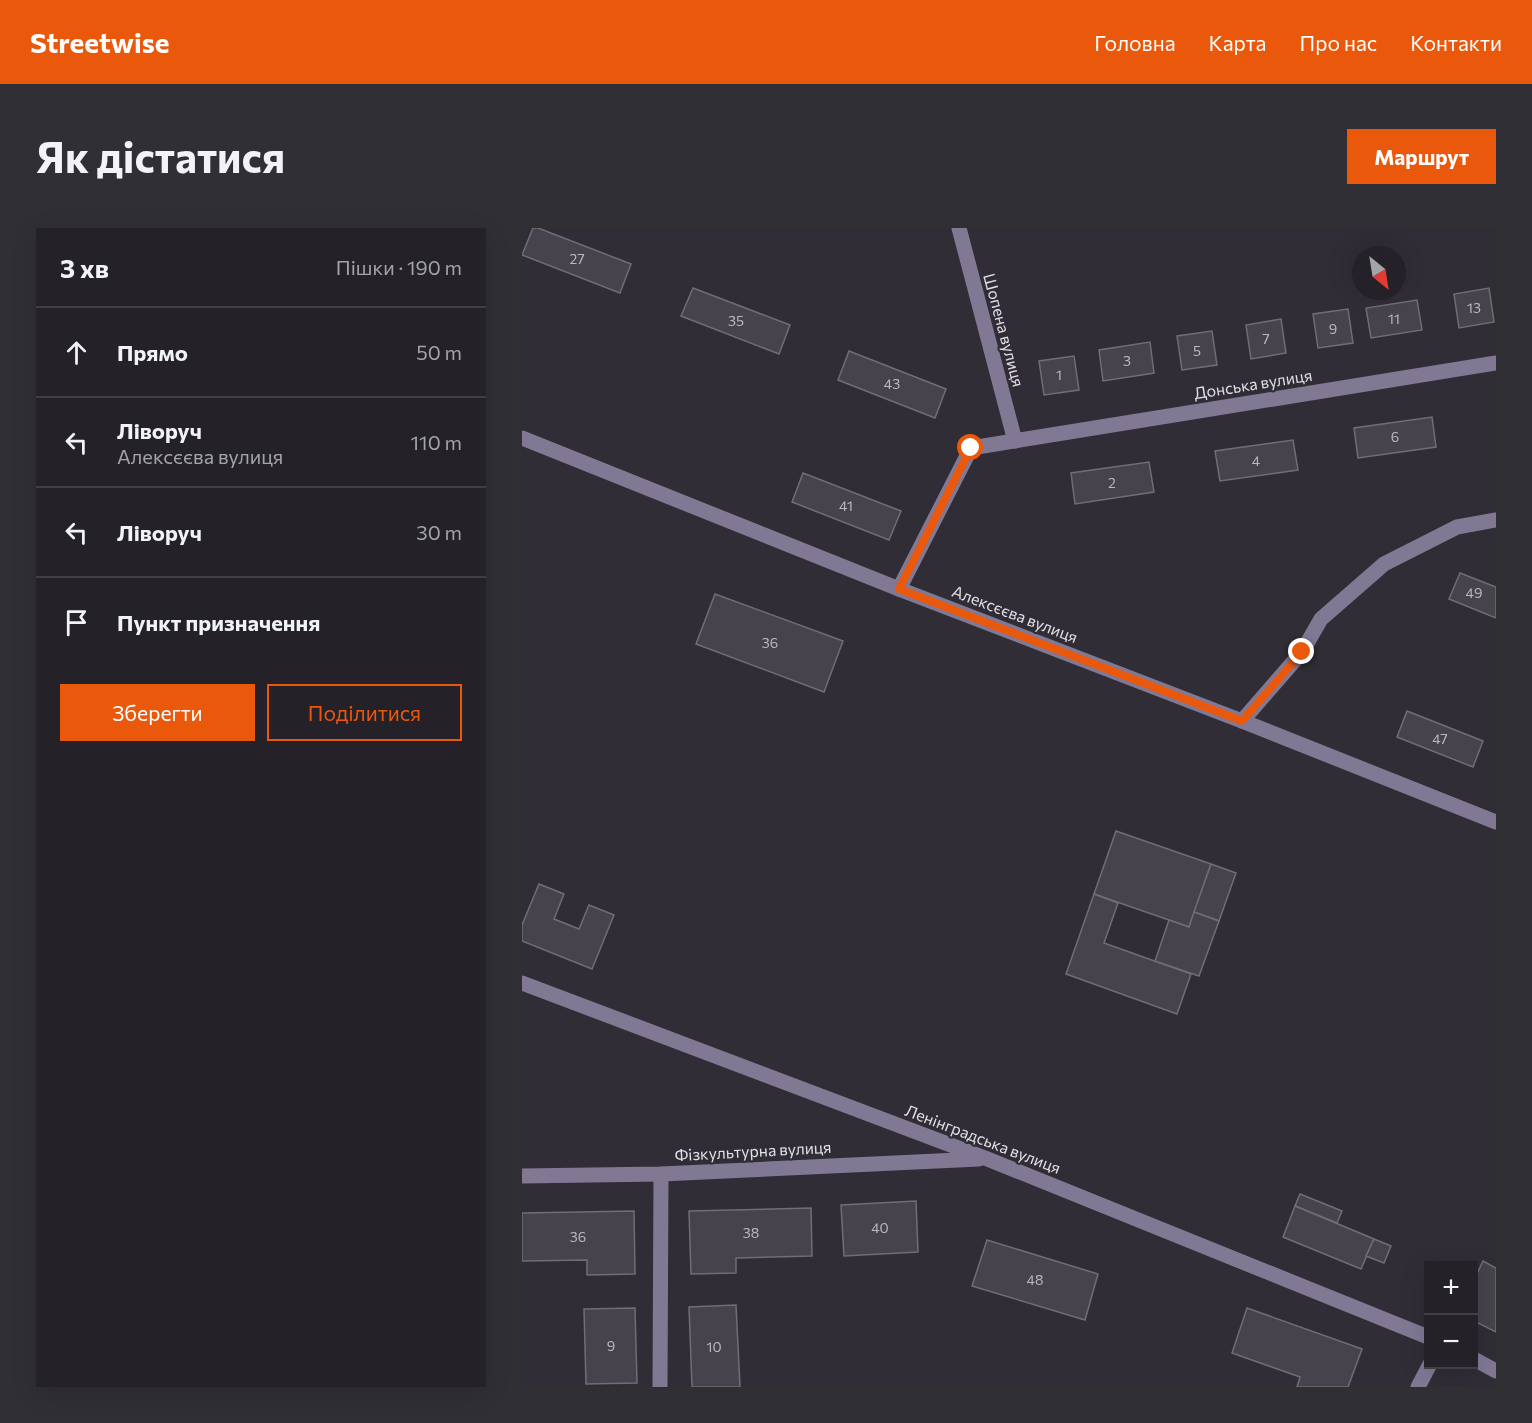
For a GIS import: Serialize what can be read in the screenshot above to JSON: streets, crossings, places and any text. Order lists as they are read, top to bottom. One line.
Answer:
{"streets":{"street":["Шопена вулиця","Донська вулиця","Алексєєва вулиця","Ленінградська вулиця","Фiзкультурна вулиця"]},"crossings":[["Шопена вулиця","Донська вулиця"],["Донська вулиця","Алексєєва вулиця"],["Ленінградська вулиця","Фiзкультурна вулиця"]],"house_numbers":["27","13","11","35","9","7","5","3","1","43","6","4","2","41","49","36","47","40","38","36","48","9","10"],"north":"bottom right","page":{"header":"Streetwise","nav":["Головна","Карта","Про нас","Контакти"],"buttons":["Маршрут",["Зберегти","Поділитися"]],"title":"Як дістатися","heading":["3 хв","Пішки · 190 m"],"list":[["Прямо","50 m"],["Ліворуч","Алексєєва вулиця","110 m"],["Ліворуч","30 m"],"Пункт призначення"],"map_buttons":["+","−"]}}
